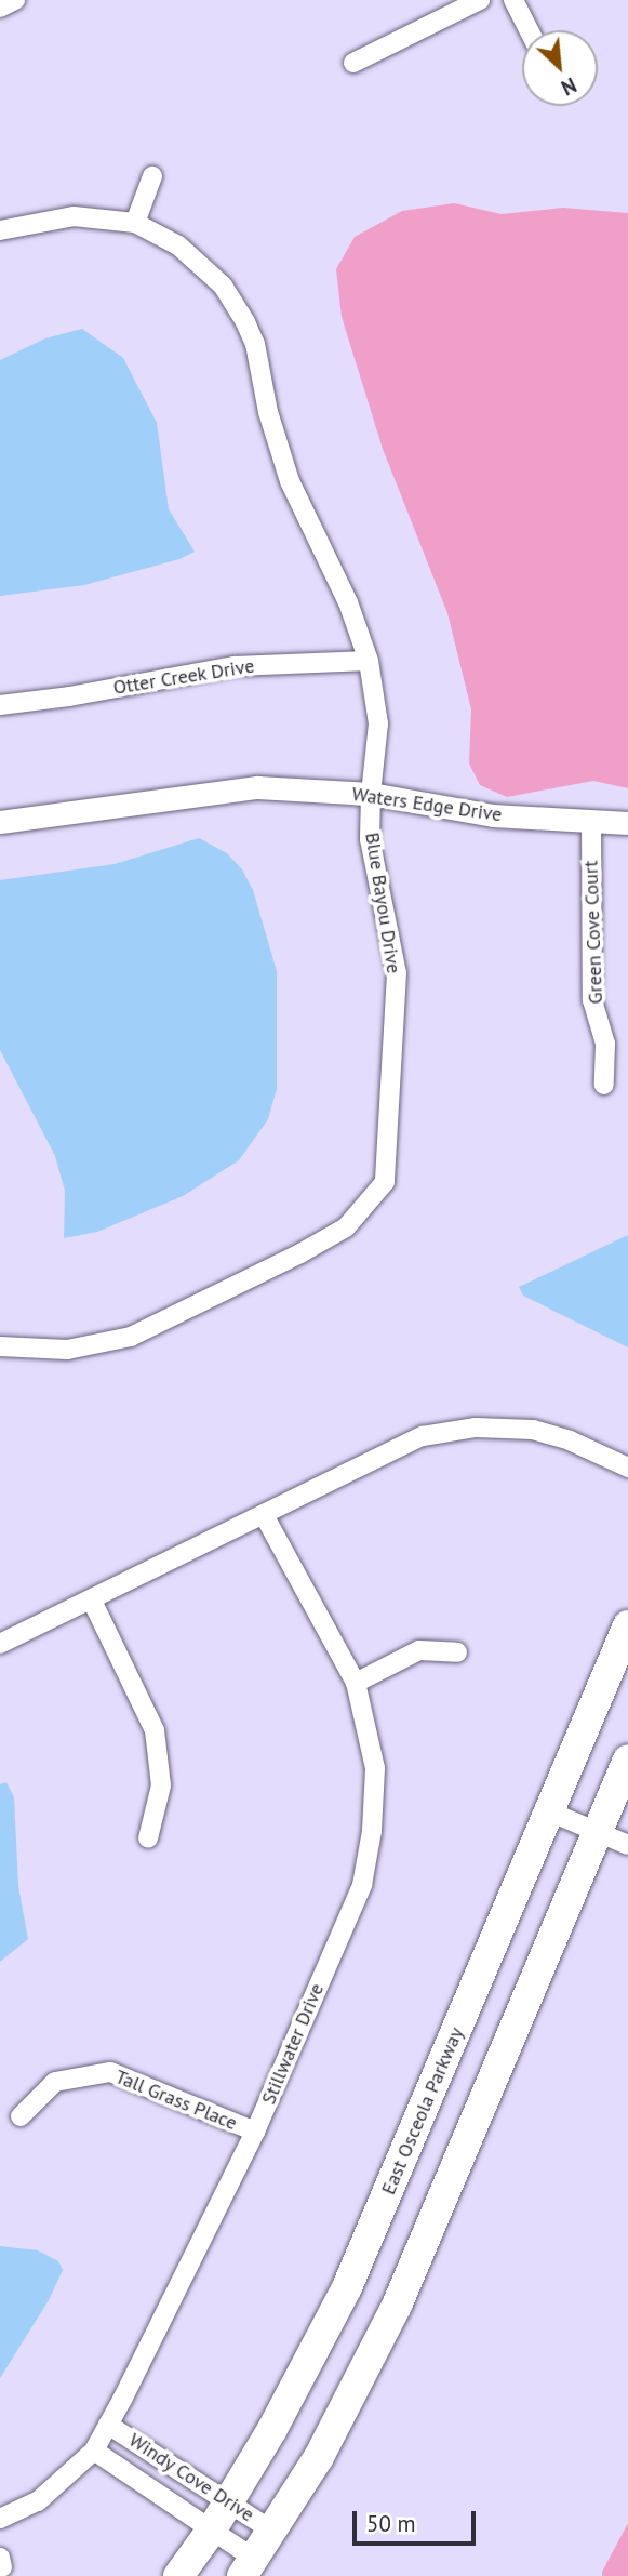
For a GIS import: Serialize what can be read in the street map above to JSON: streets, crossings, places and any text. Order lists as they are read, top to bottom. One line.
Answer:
{"streets":{"main road":["East Osceola Parkway"],"street":["Otter Creek Drive","Waters Edge Drive","Blue Bayou Drive","Green Cove Court","Stillwater Drive","Tall Grass Place","Windy Cove Drive"]},"crossings":[["Otter Creek Drive","Blue Bayou Drive"],["Waters Edge Drive","Blue Bayou Drive"],["Waters Edge Drive","Green Cove Court"],["Stillwater Drive","Tall Grass Place"],["Stillwater Drive","Windy Cove Drive"],["East Osceola Parkway","Windy Cove Drive"]],"scale_bar":"50 m","north":"bottom right"}
